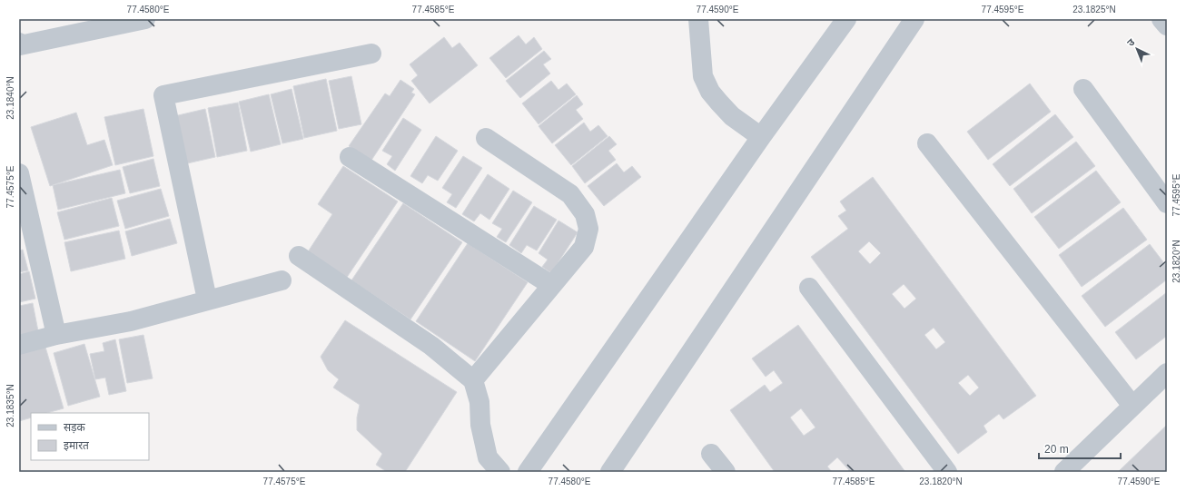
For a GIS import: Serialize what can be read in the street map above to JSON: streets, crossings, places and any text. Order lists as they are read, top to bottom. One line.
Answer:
{"legend":["सड़क","इमारत"],"scale_bar":"20 m","north":"top left","coordinates":["77.4580°E","77.4585°E","77.4590°E","77.4595°E","23.1825°N","23.1840°N","77.4575°E","23.1820°N","23.1835°N"]}
